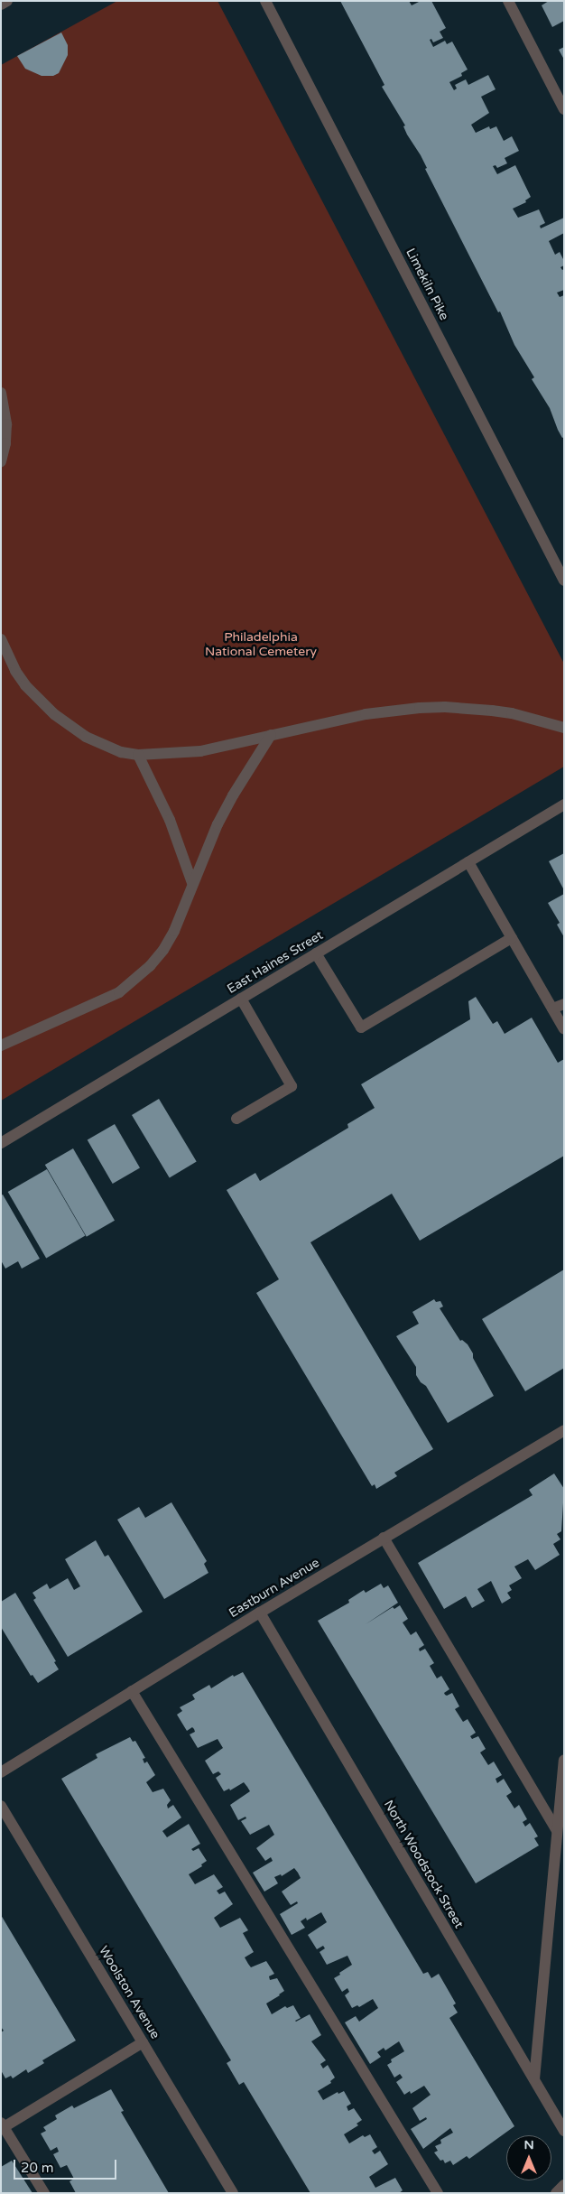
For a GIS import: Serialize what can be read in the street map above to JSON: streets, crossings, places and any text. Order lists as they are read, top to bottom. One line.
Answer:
{"streets":{"street":["Limekiln Pike","East Haines Street","Eastburn Avenue","North Woodstock Street","Woolston Avenue"]},"crossings":[["Eastburn Avenue","North Woodstock Street"]],"parks":["Philadelphia National Cemetery"],"scale_bar":"20 m","north":"top"}
